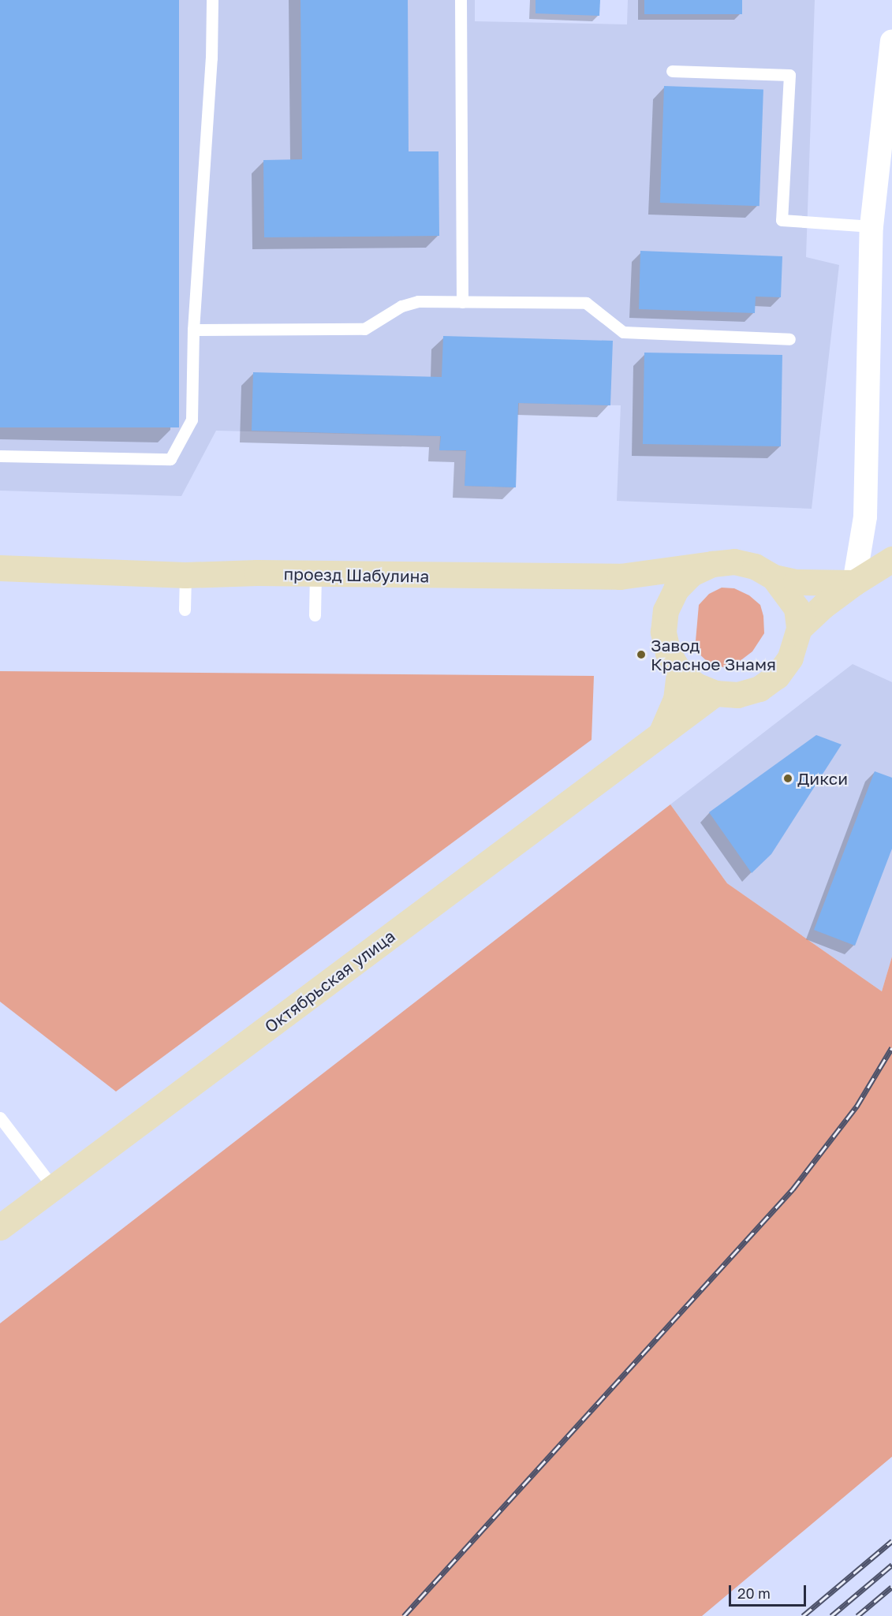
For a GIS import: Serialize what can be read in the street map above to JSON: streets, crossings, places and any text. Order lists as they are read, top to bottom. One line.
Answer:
{"streets":{"street":["проезд Шабулина","Октябрьская улица"]},"crossings":[["проезд Шабулина","Октябрьская улица"]],"places":["Завод Красное Знамя","Дикси"],"scale_bar":"20 m"}
